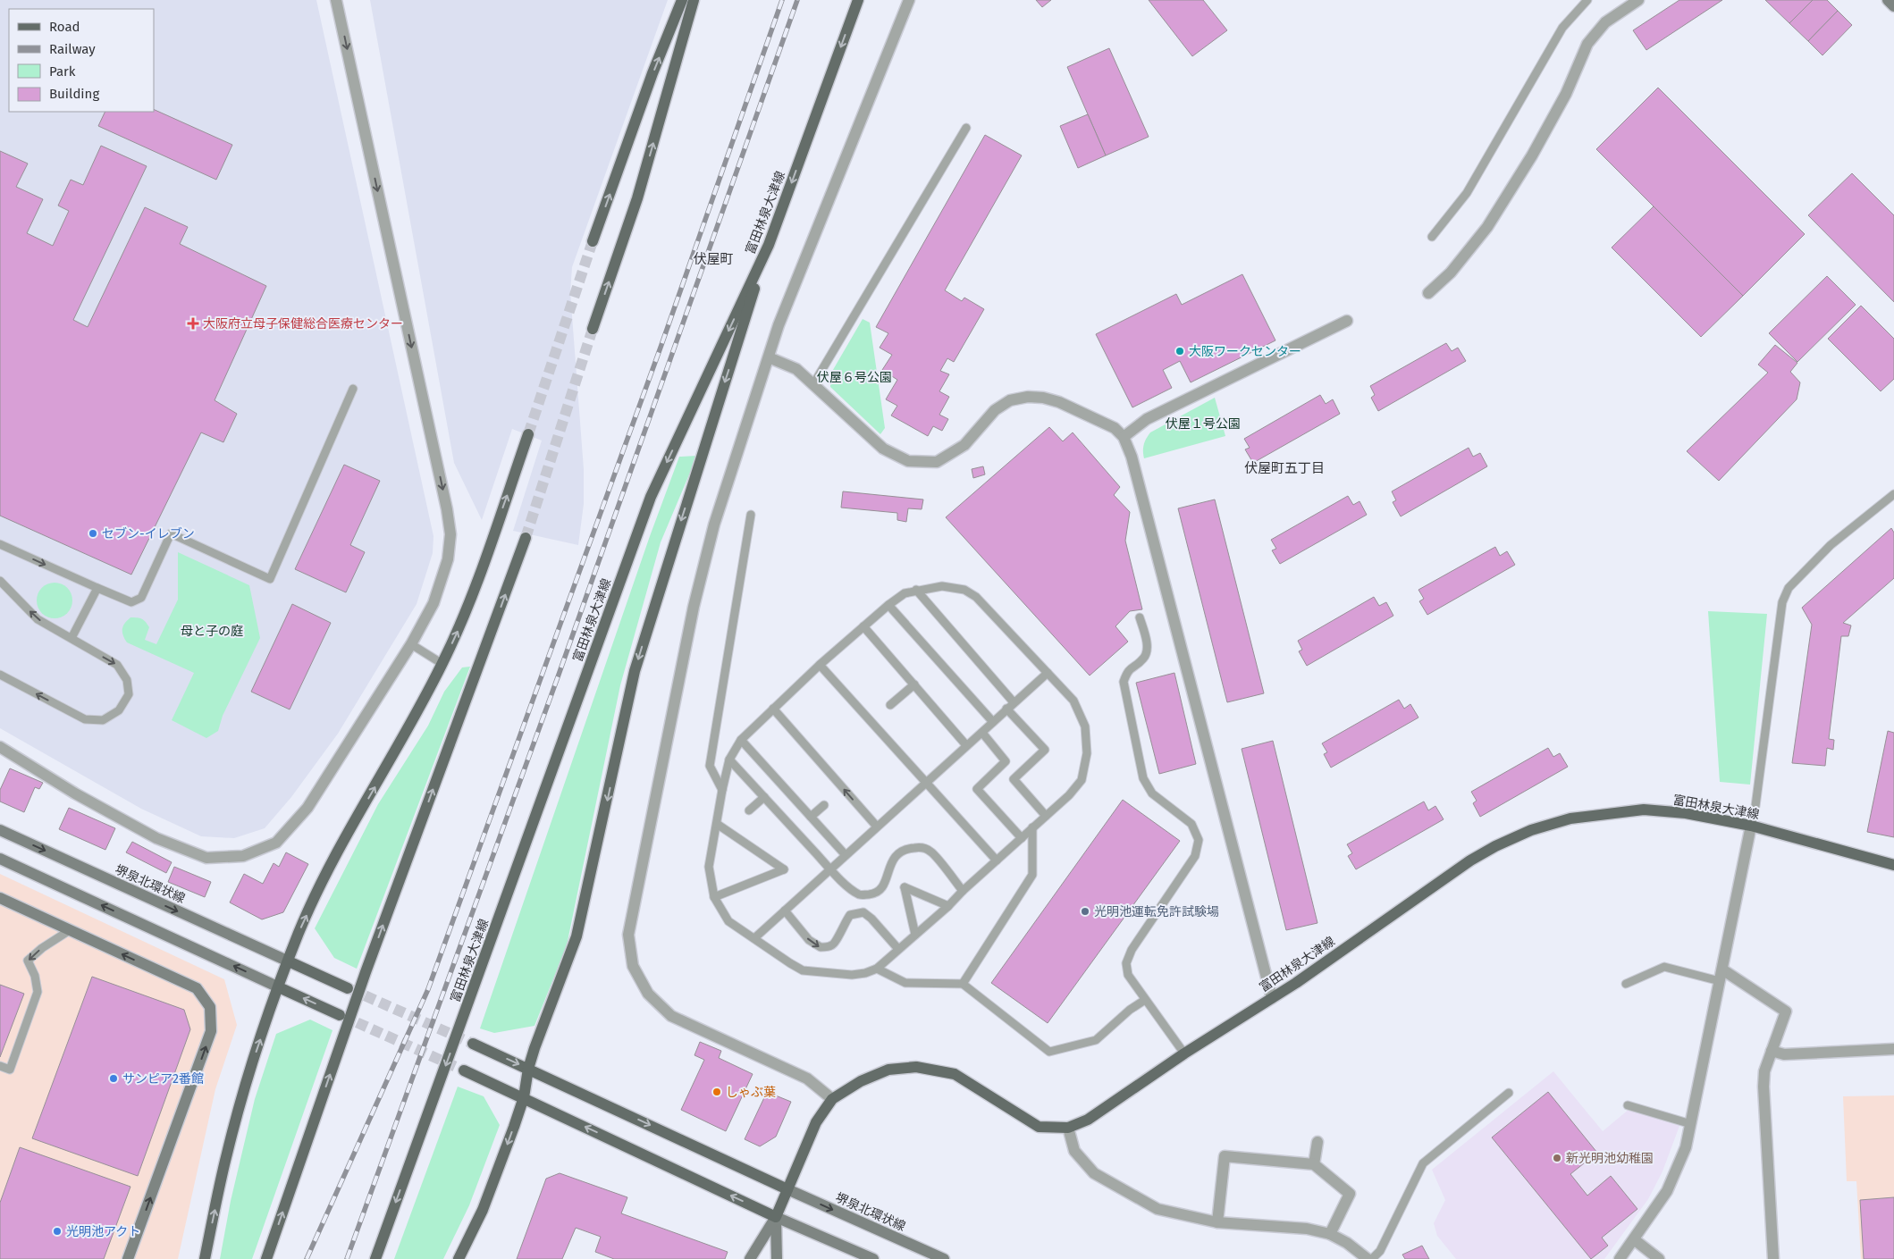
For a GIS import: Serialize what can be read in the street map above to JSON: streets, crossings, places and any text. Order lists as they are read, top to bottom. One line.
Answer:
{"streets":{"main road":["富田林泉大津線","堺泉北環状線"]},"crossings":[["富田林泉大津線","堺泉北環状線"]],"districts":["伏屋町","伏屋町五丁目"],"parks":["伏屋６号公園","伏屋１号公園","母と子の庭"],"places":{"health":["大阪府立母子保健総合医療センター"],"other":["大阪ワークセンター","セブン-イレブン","光明池運転免許試験場","サンピア2番館","しゃぶ葉","新光明池幼稚園","光明池アクト"]},"legend":["Road","Railway","Park","Building"]}
